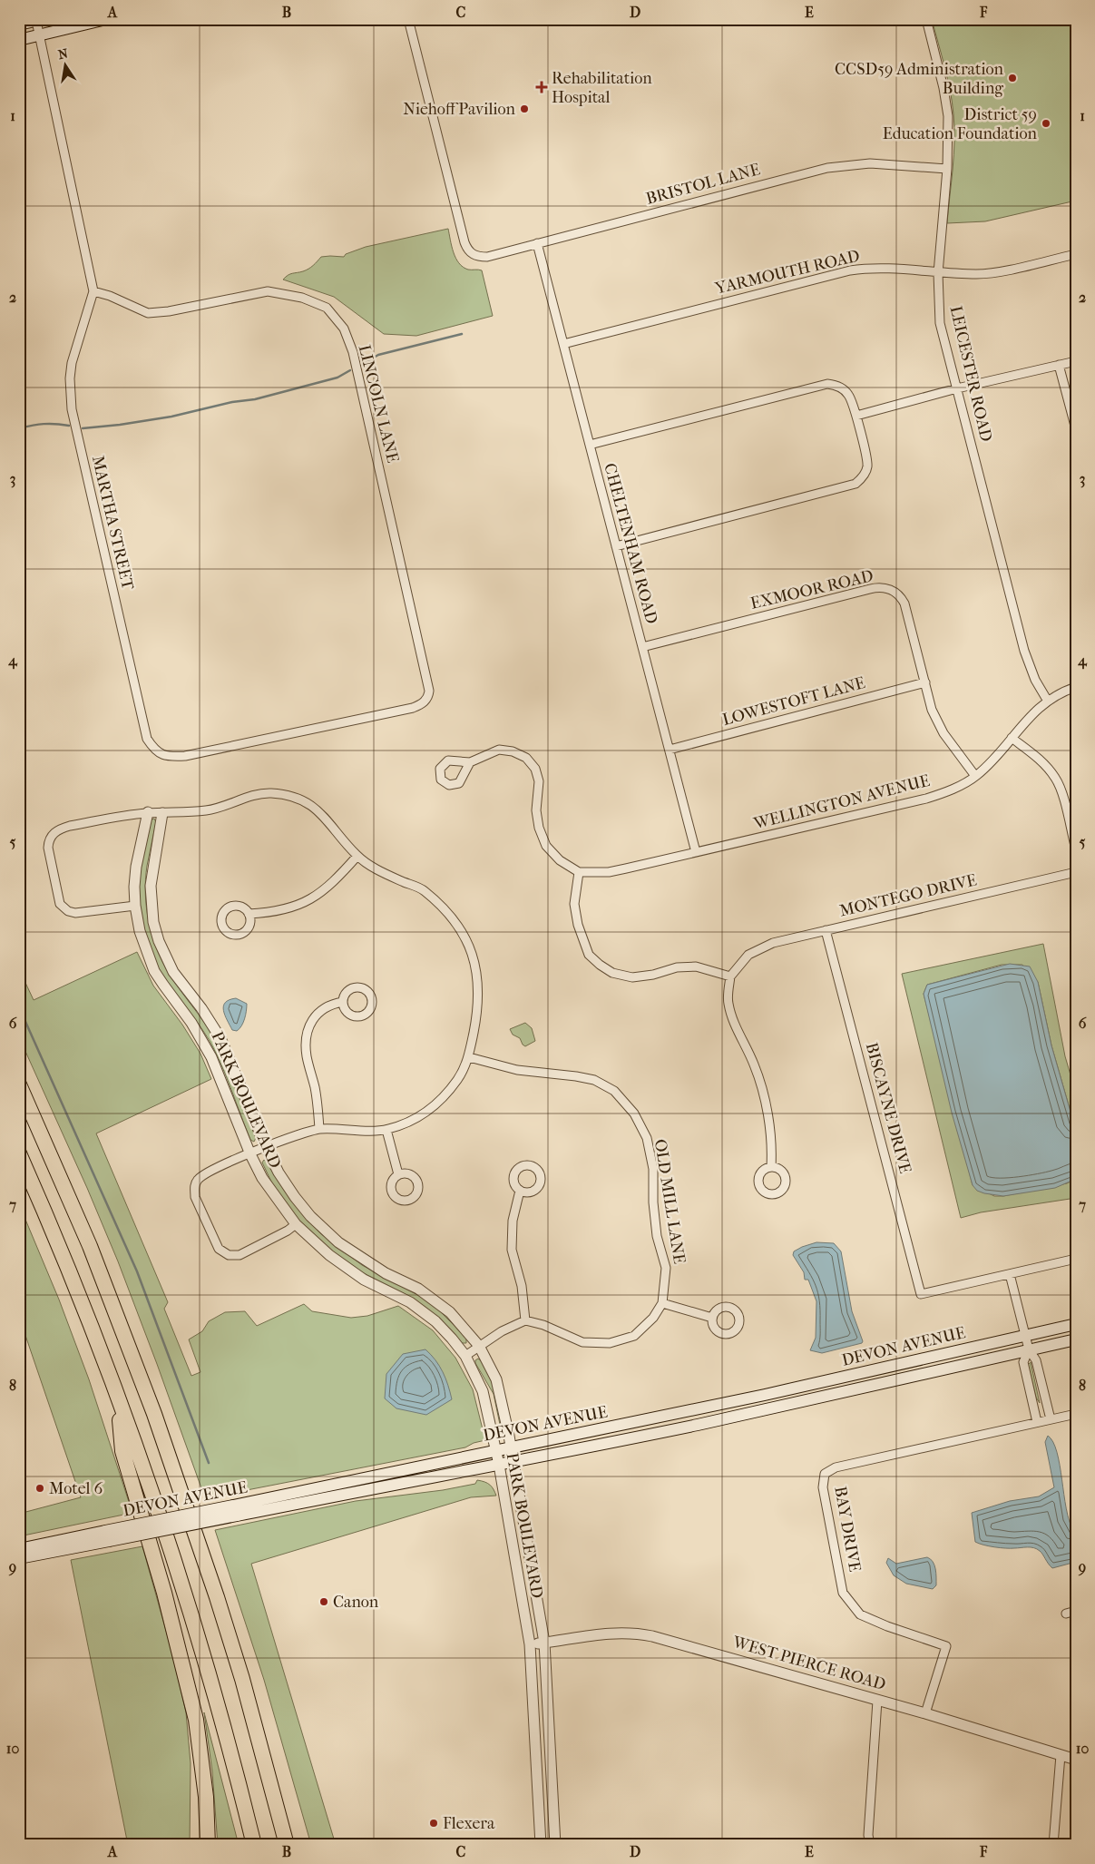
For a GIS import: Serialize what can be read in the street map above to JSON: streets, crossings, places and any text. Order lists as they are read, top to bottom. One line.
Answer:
{"streets":{"main road":["DEVON AVENUE"],"street":["BRISTOL LANE","YARMOUTH ROAD","LEICESTER ROAD","LINCOLN LANE","MARTHA STREET","CHELTENHAM ROAD","EXMOOR ROAD","LOWESTOFT LANE","WELLINGTON AVENUE","MONTEGO DRIVE","PARK BOULEVARD","BISCAYNE DRIVE","OLD MILL LANE","BAY DRIVE","WEST PIERCE ROAD"]},"crossings":[["BRISTOL LANE","LEICESTER ROAD"],["BRISTOL LANE","CHELTENHAM ROAD"],["YARMOUTH ROAD","LEICESTER ROAD"],["YARMOUTH ROAD","CHELTENHAM ROAD"],["LEICESTER ROAD","WELLINGTON AVENUE"],["LINCOLN LANE","MARTHA STREET"],["CHELTENHAM ROAD","EXMOOR ROAD"],["CHELTENHAM ROAD","LOWESTOFT LANE"],["CHELTENHAM ROAD","WELLINGTON AVENUE"],["EXMOOR ROAD","LOWESTOFT LANE"],["EXMOOR ROAD","WELLINGTON AVENUE"],["MONTEGO DRIVE","BISCAYNE DRIVE"],["PARK BOULEVARD","DEVON AVENUE"],["PARK BOULEVARD","WEST PIERCE ROAD"],["BAY DRIVE","WEST PIERCE ROAD"]],"places":{"other":["CCSD59 Administration Building","Niehoff Pavilion","District 59 Education Foundation","Motel 6","Canon","Flexera"],"health":["Rehabilitation Hospital"]},"north":"top","grid":{"columns":["A","B","C","D","E","F"],"rows":["1","2","3","4","5","6","7","8","9","10"]}}
